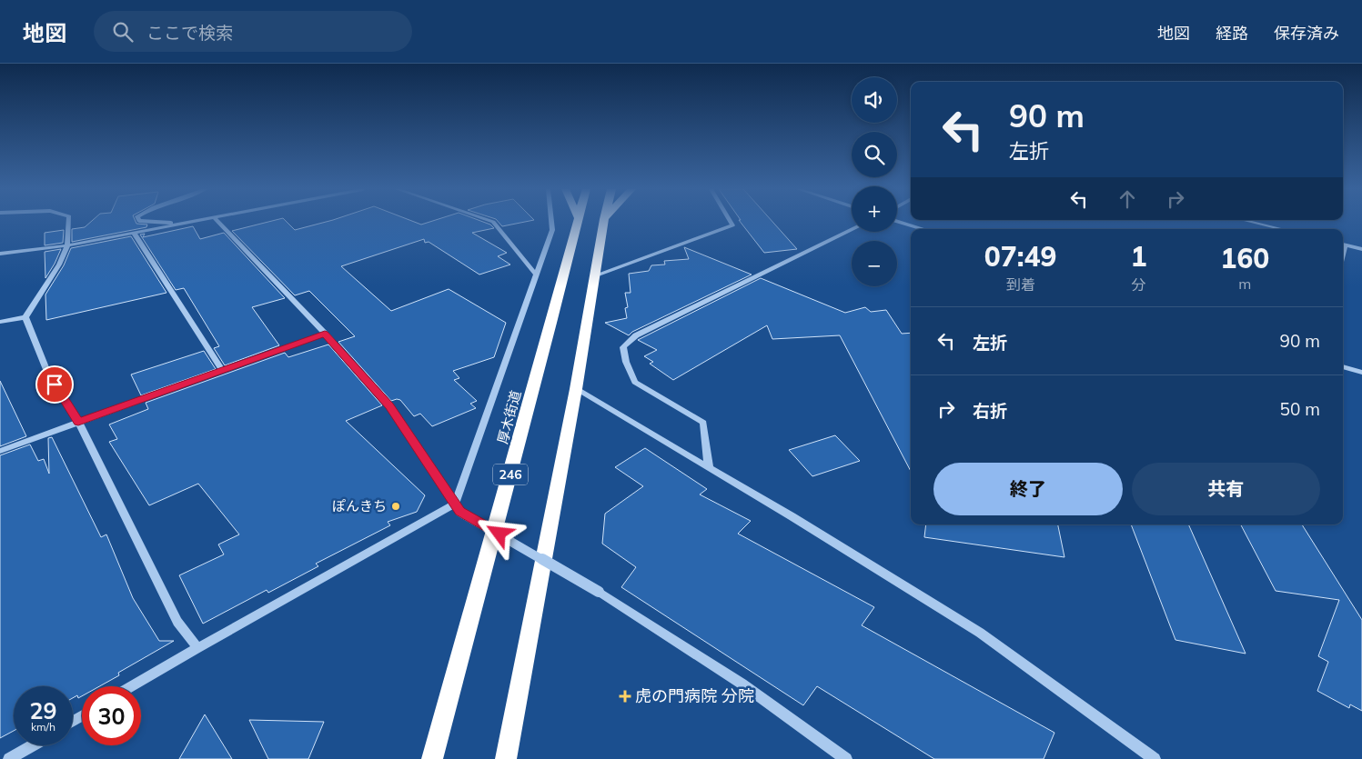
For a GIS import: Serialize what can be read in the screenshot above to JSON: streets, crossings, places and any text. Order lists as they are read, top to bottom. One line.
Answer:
{"streets":{"highway":["厚木街道","246"]},"places":{"other":["ぽんきち"],"health":["虎の門病院 分院"]},"page":{"header":"地図","search":"ここで検索","nav":["地図","経路","保存済み"],"map_buttons":["+","−"],"turn":["90 m","左折"],"eta":["07:49","到着","1","分","160","m"],"list":[{"name":"左折","value":"90 m"},{"name":"右折","value":"50 m"}],"buttons":["終了","共有"],"speed":"29 km/h","limit":"30"}}
